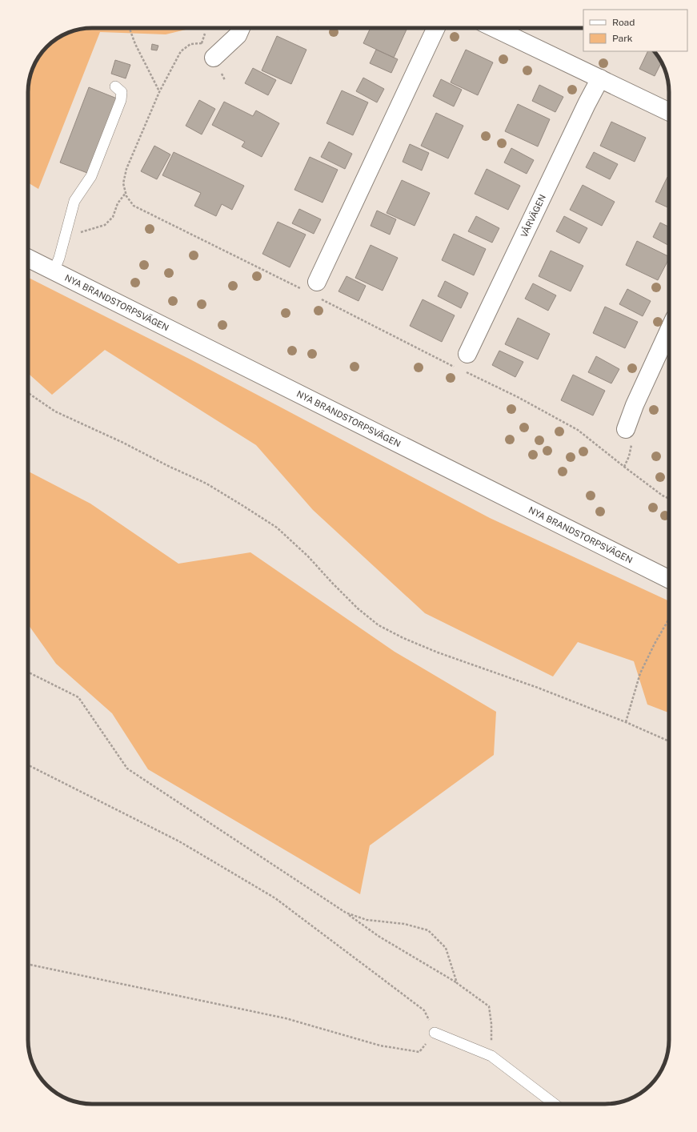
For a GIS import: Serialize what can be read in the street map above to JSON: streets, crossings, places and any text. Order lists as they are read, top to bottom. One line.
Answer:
{"streets":{"street":["VÅRVÄGEN","NYA BRANDSTORPSVÄGEN"]},"legend":["Road","Park"]}
